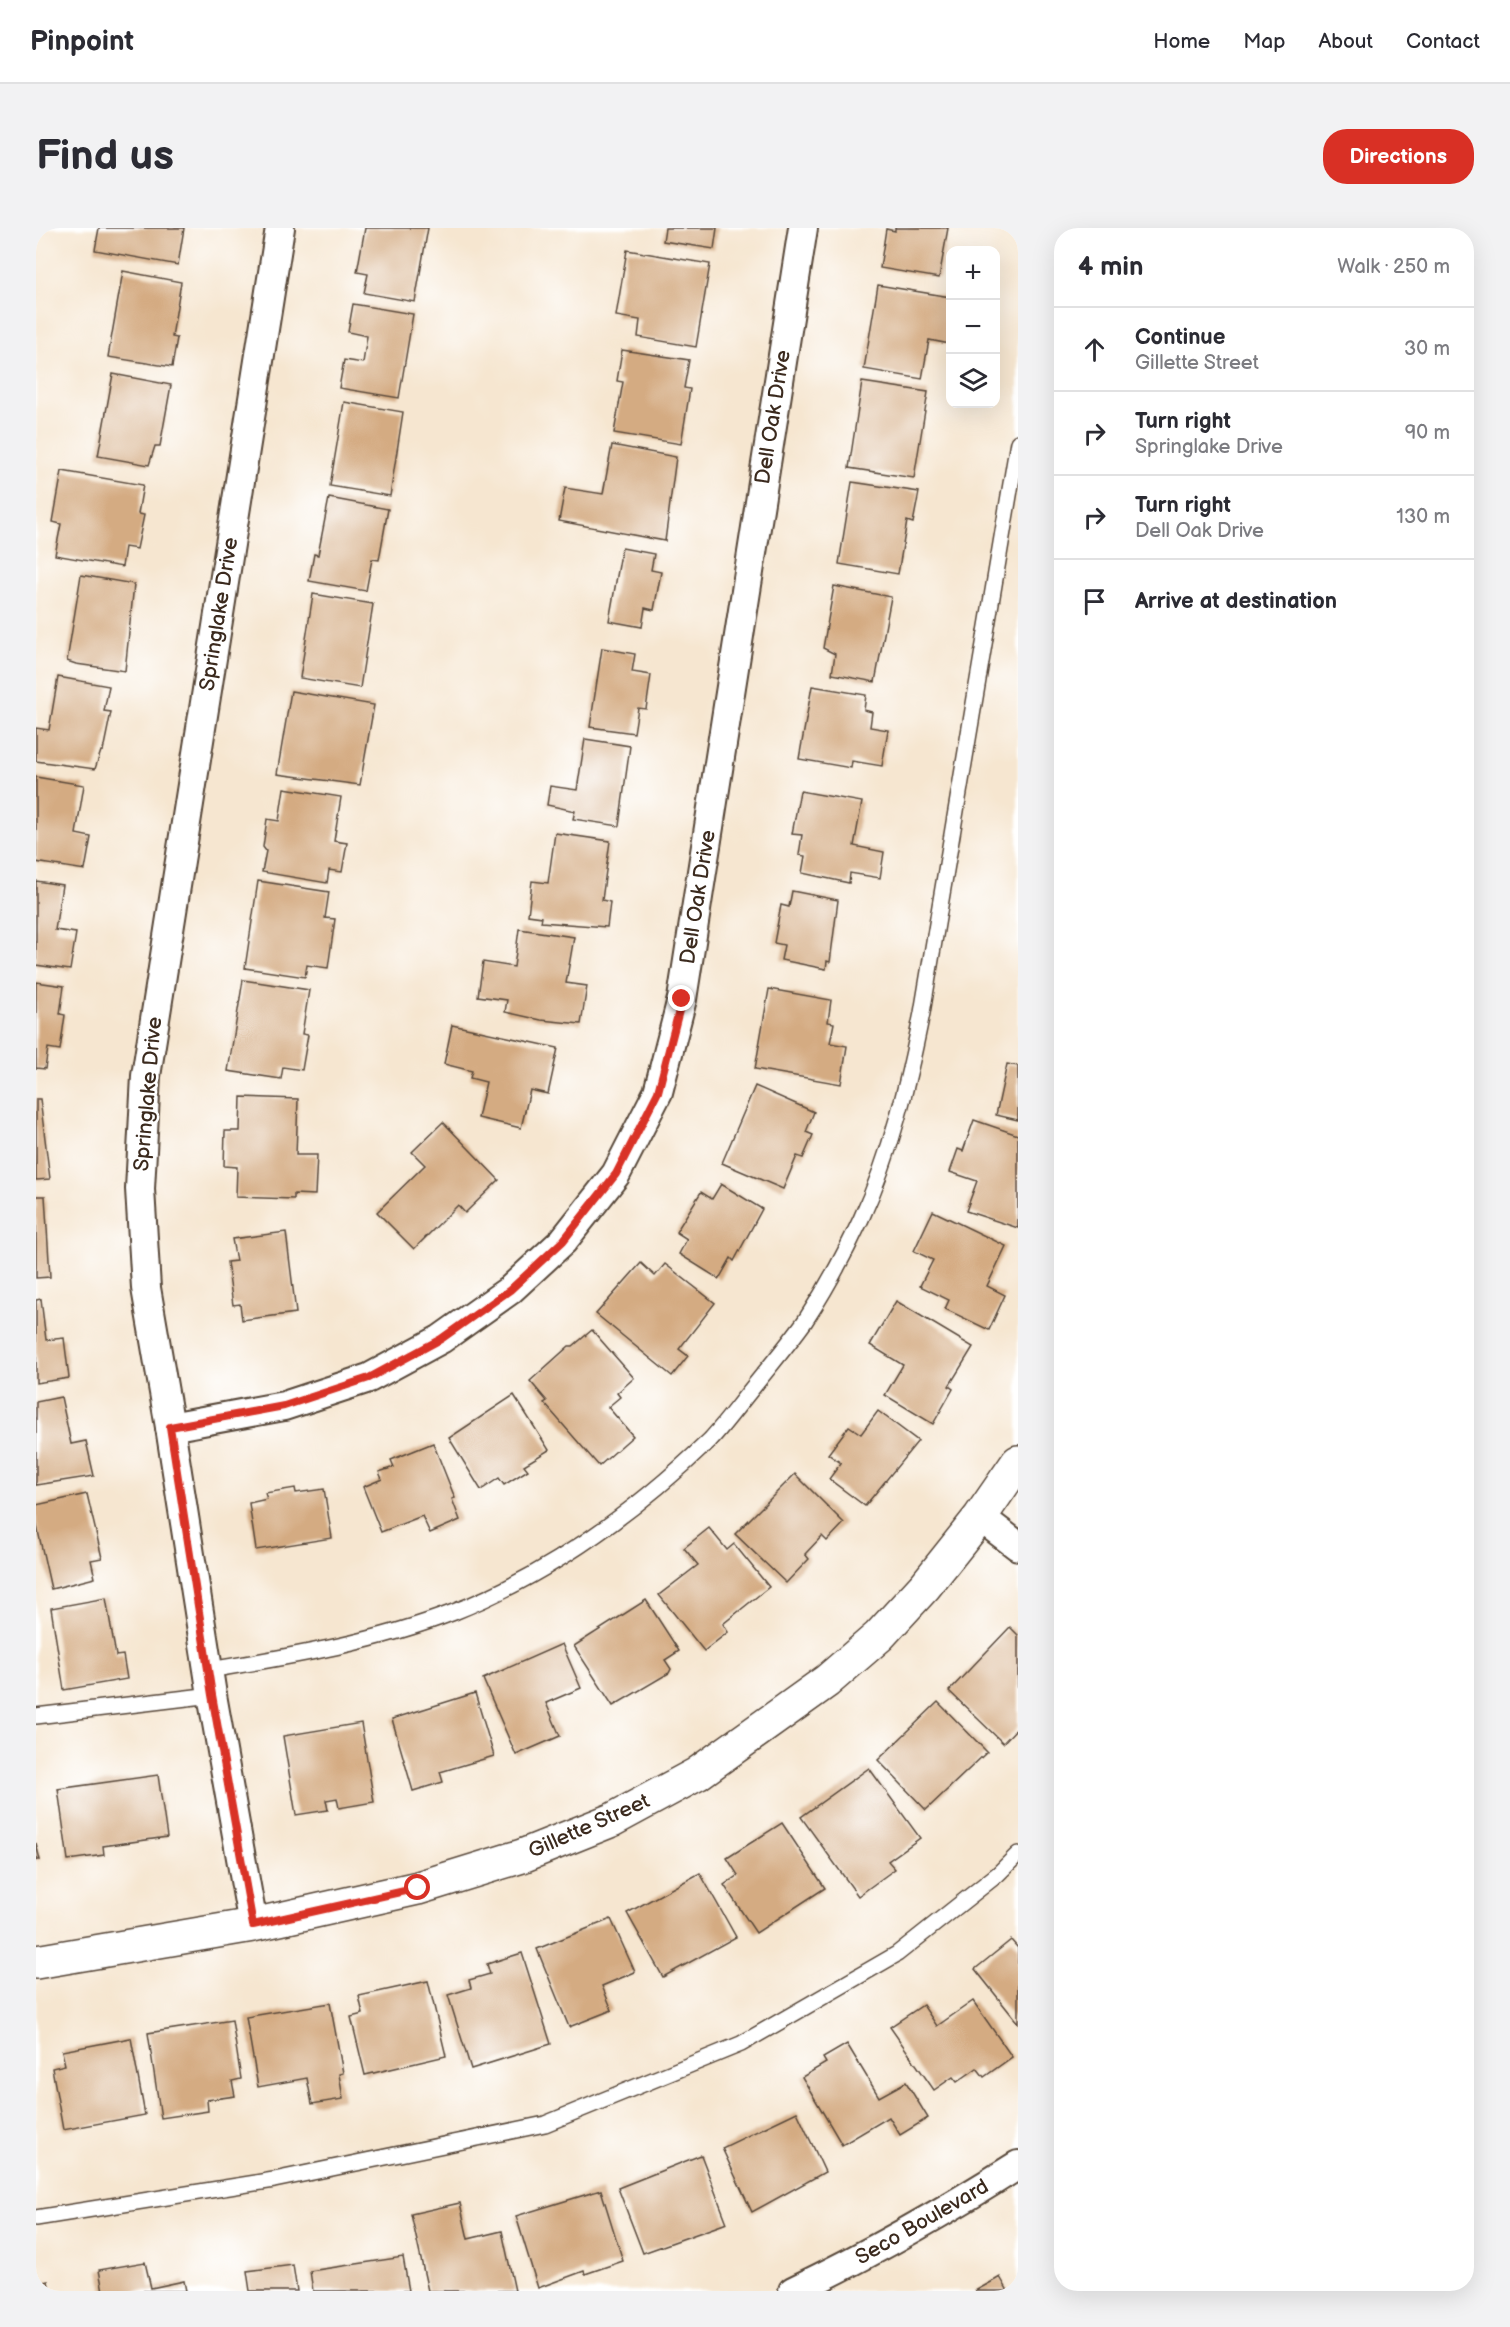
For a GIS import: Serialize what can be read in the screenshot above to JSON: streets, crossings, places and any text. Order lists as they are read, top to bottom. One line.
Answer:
{"streets":{"street":["Dell Oak Drive","Springlake Drive","Gillette Street","Seco Boulevard"]},"crossings":[["Dell Oak Drive","Springlake Drive"],["Springlake Drive","Gillette Street"]],"page":{"header":"Pinpoint","nav":["Home","Map","About","Contact"],"buttons":"Directions","title":"Find us","heading":["4 min","Walk · 250 m"],"map_buttons":["+","−"],"list":[["Continue","Gillette Street","30 m"],["Turn right","Springlake Drive","90 m"],["Turn right","Dell Oak Drive","130 m"],"Arrive at destination"]}}
